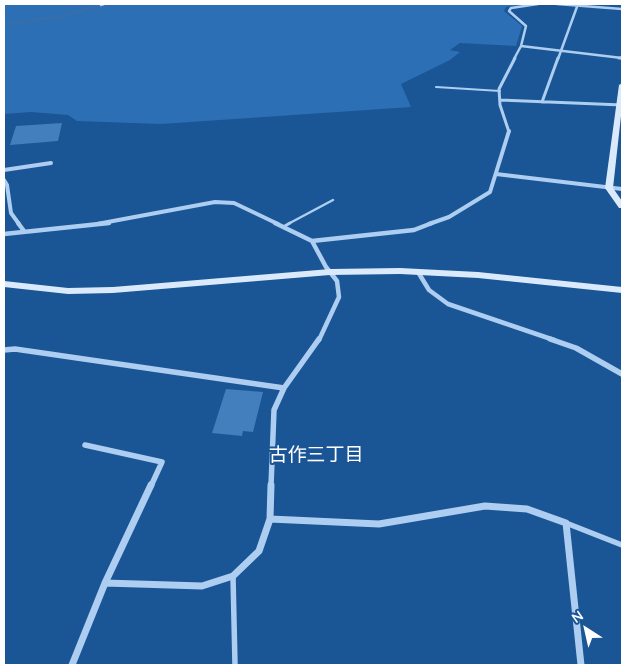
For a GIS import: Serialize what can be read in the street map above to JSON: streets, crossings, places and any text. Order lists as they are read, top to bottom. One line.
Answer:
{"districts":["古作三丁目"],"north":"top left"}
